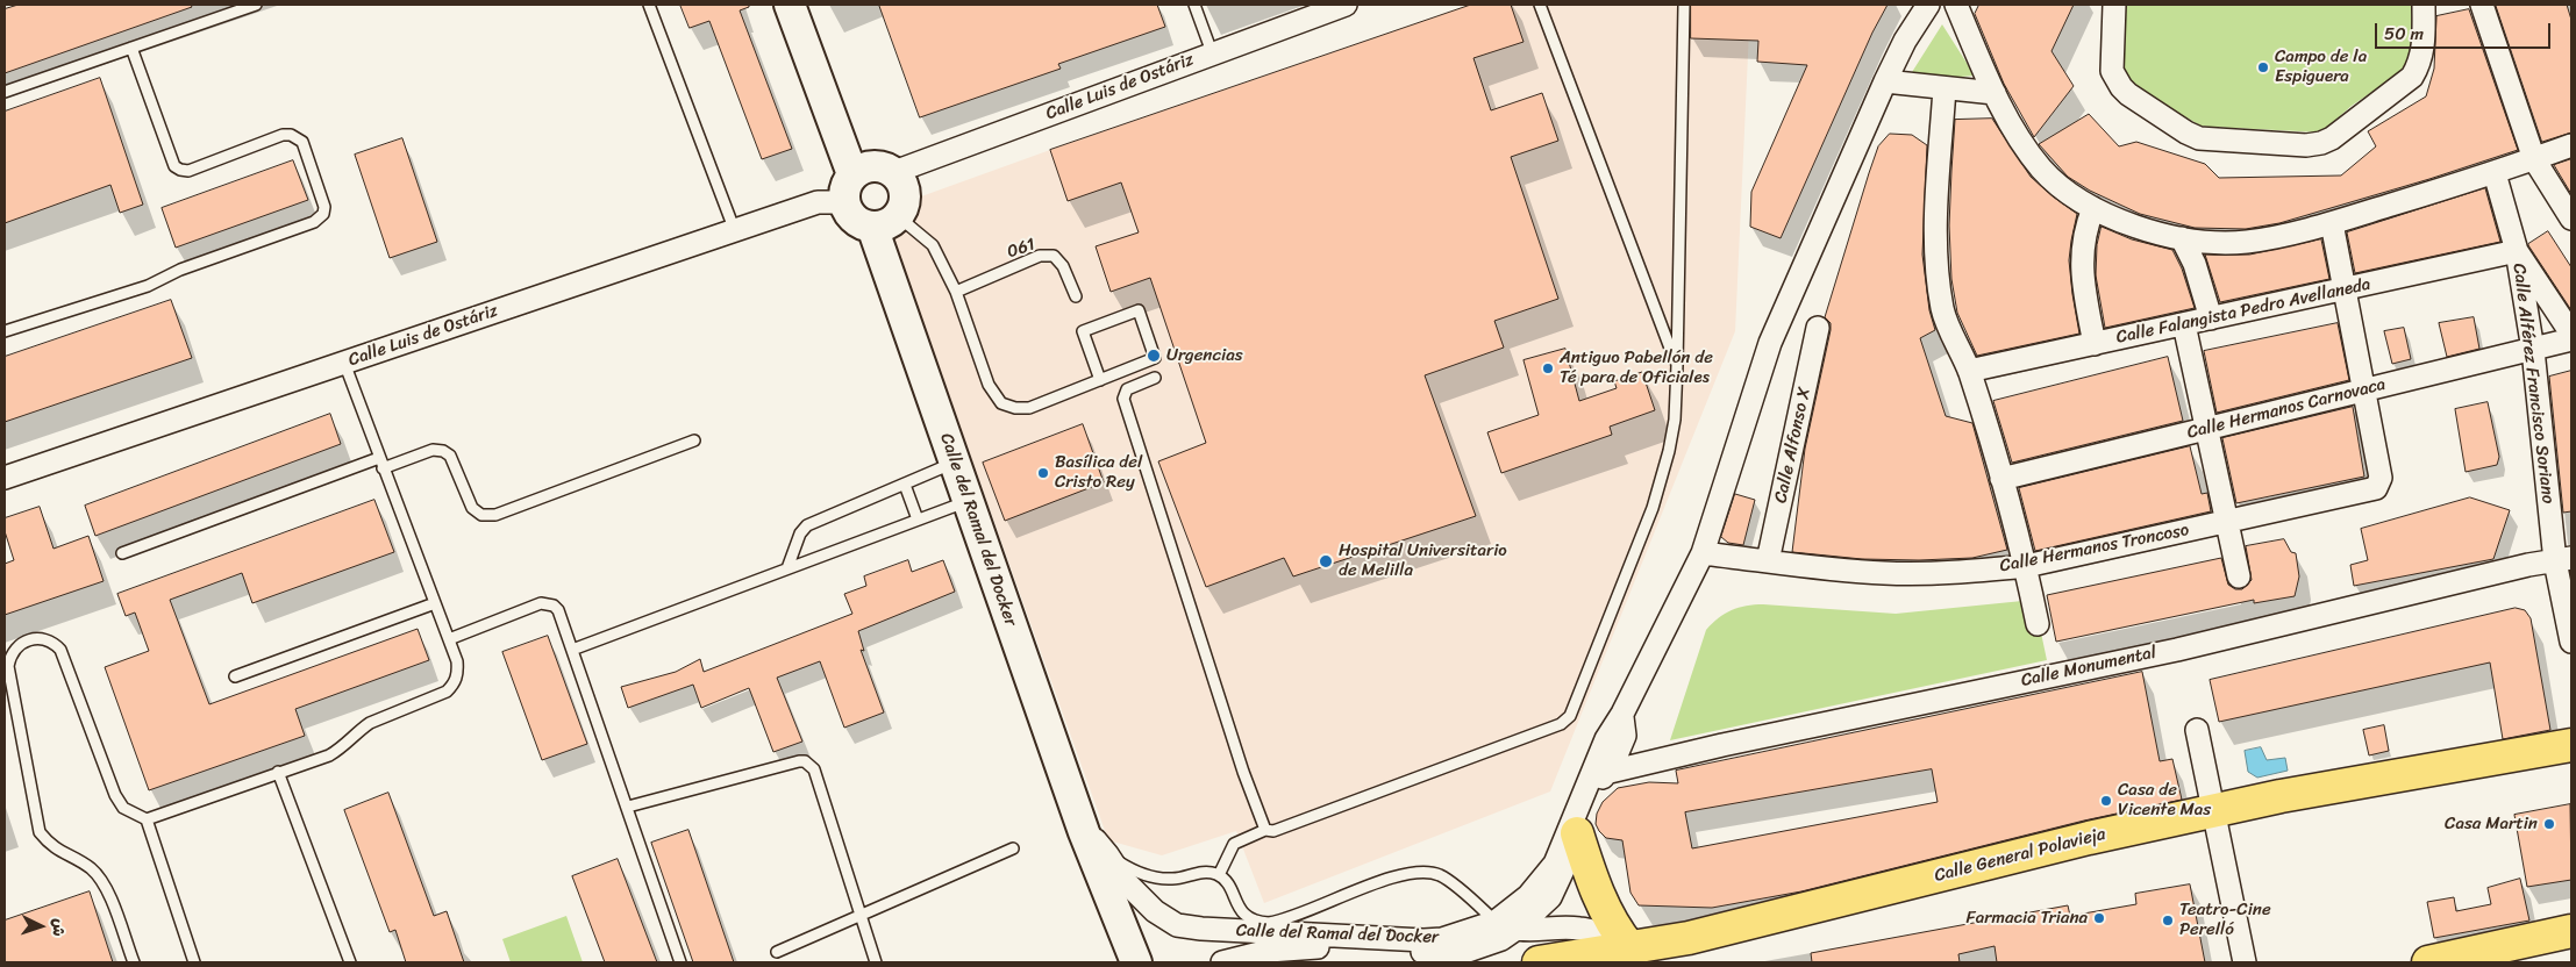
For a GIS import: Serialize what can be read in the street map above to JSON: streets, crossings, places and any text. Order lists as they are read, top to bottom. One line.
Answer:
{"streets":{"main road":["Calle del Ramal del Docker","Calle General Polavieja"],"street":["Calle Luis de Ostáriz","Calle Falangista Pedro Avellaneda","Calle Alférez Francisco Soriano","Calle Hermanos Carnovaca","Calle Alfonso X","Calle Hermanos Troncoso","Calle Monumental"],"lane":["061"]},"crossings":[["Calle Luis de Ostáriz","Calle del Ramal del Docker"],["Calle Falangista Pedro Avellaneda","Calle Alférez Francisco Soriano"],["Calle Alférez Francisco Soriano","Calle Hermanos Carnovaca"],["Calle Alférez Francisco Soriano","Calle Monumental"],["Calle Hermanos Carnovaca","Calle Hermanos Troncoso"],["Calle Alfonso X","Calle Hermanos Troncoso"],["Calle del Ramal del Docker","Calle Monumental"]],"places":["Campo de la Espiguera","Urgencias","Antiguo Pabellón de Té para de Oficiales","Basílica del Cristo Rey","Hospital Universitario de Melilla","Casa de Vicente Mas","Casa Martin","Farmacia Triana","Teatro-Cine Perelló"],"scale_bar":"50 m","north":"right"}
